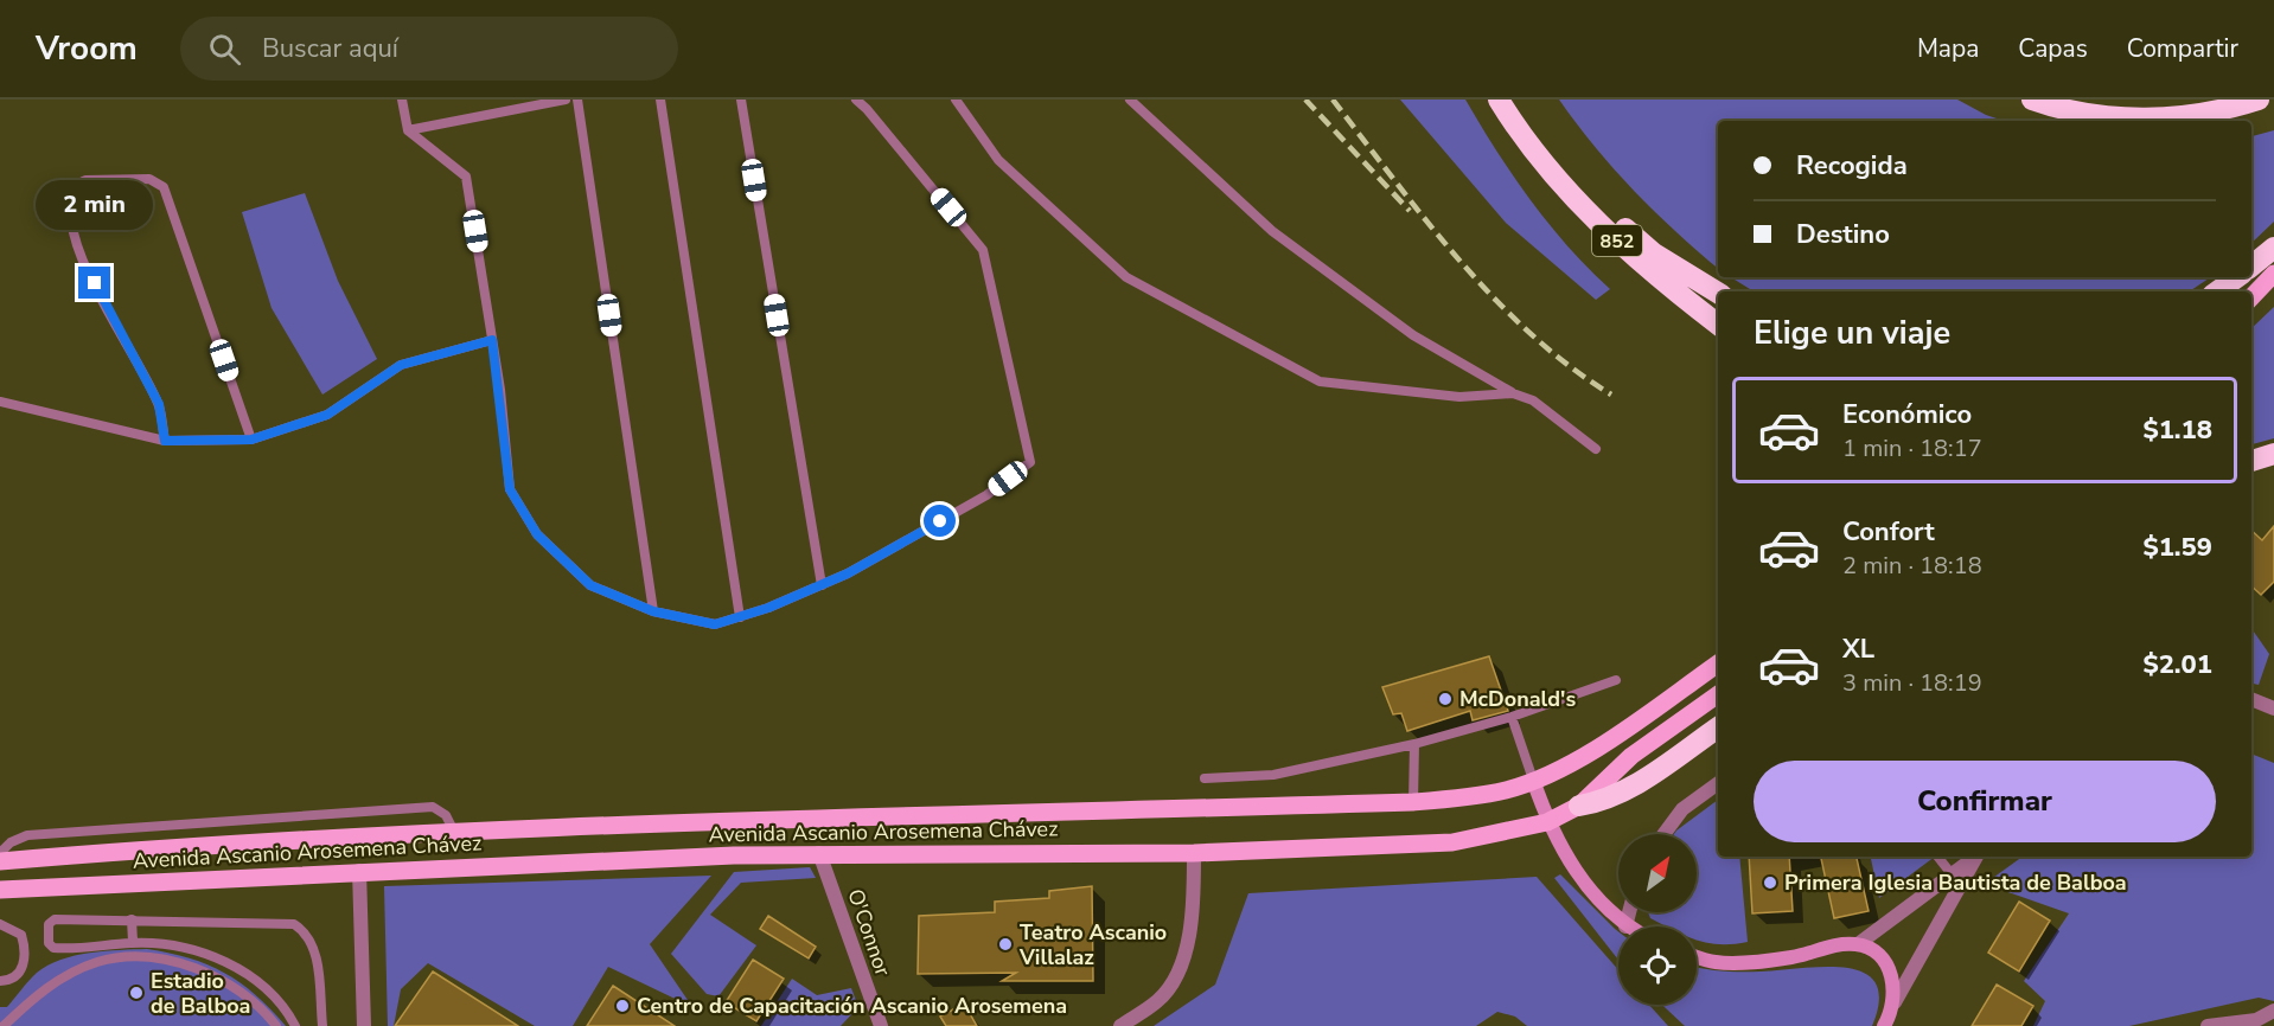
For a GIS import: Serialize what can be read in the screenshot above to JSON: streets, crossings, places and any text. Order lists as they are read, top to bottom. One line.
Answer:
{"streets":{"highway":["852"],"main road":["Avenida Ascanio Arosemena Chávez"],"street":["O'Connor"]},"crossings":[["Avenida Ascanio Arosemena Chávez","O'Connor"]],"places":["McDonald's","Primera Iglesia Bautista de Balboa","Teatro Ascanio Villalaz","Estadio de Balboa","Centro de Capacitación Ascanio Arosemena"],"north":"top right","page":{"header":"Vroom","search":"Buscar aquí","nav":["Mapa","Capas","Compartir"],"banner":["Recogida","Destino"],"bubble":"2 min","heading":"Elige un viaje","list":[{"name":"Económico","note":"1 min · 18:17","value":"$1.18"},{"name":"Confort","note":"2 min · 18:18","value":"$1.59"},{"name":"XL","note":"3 min · 18:19","value":"$2.01"}],"buttons":"Confirmar"}}
